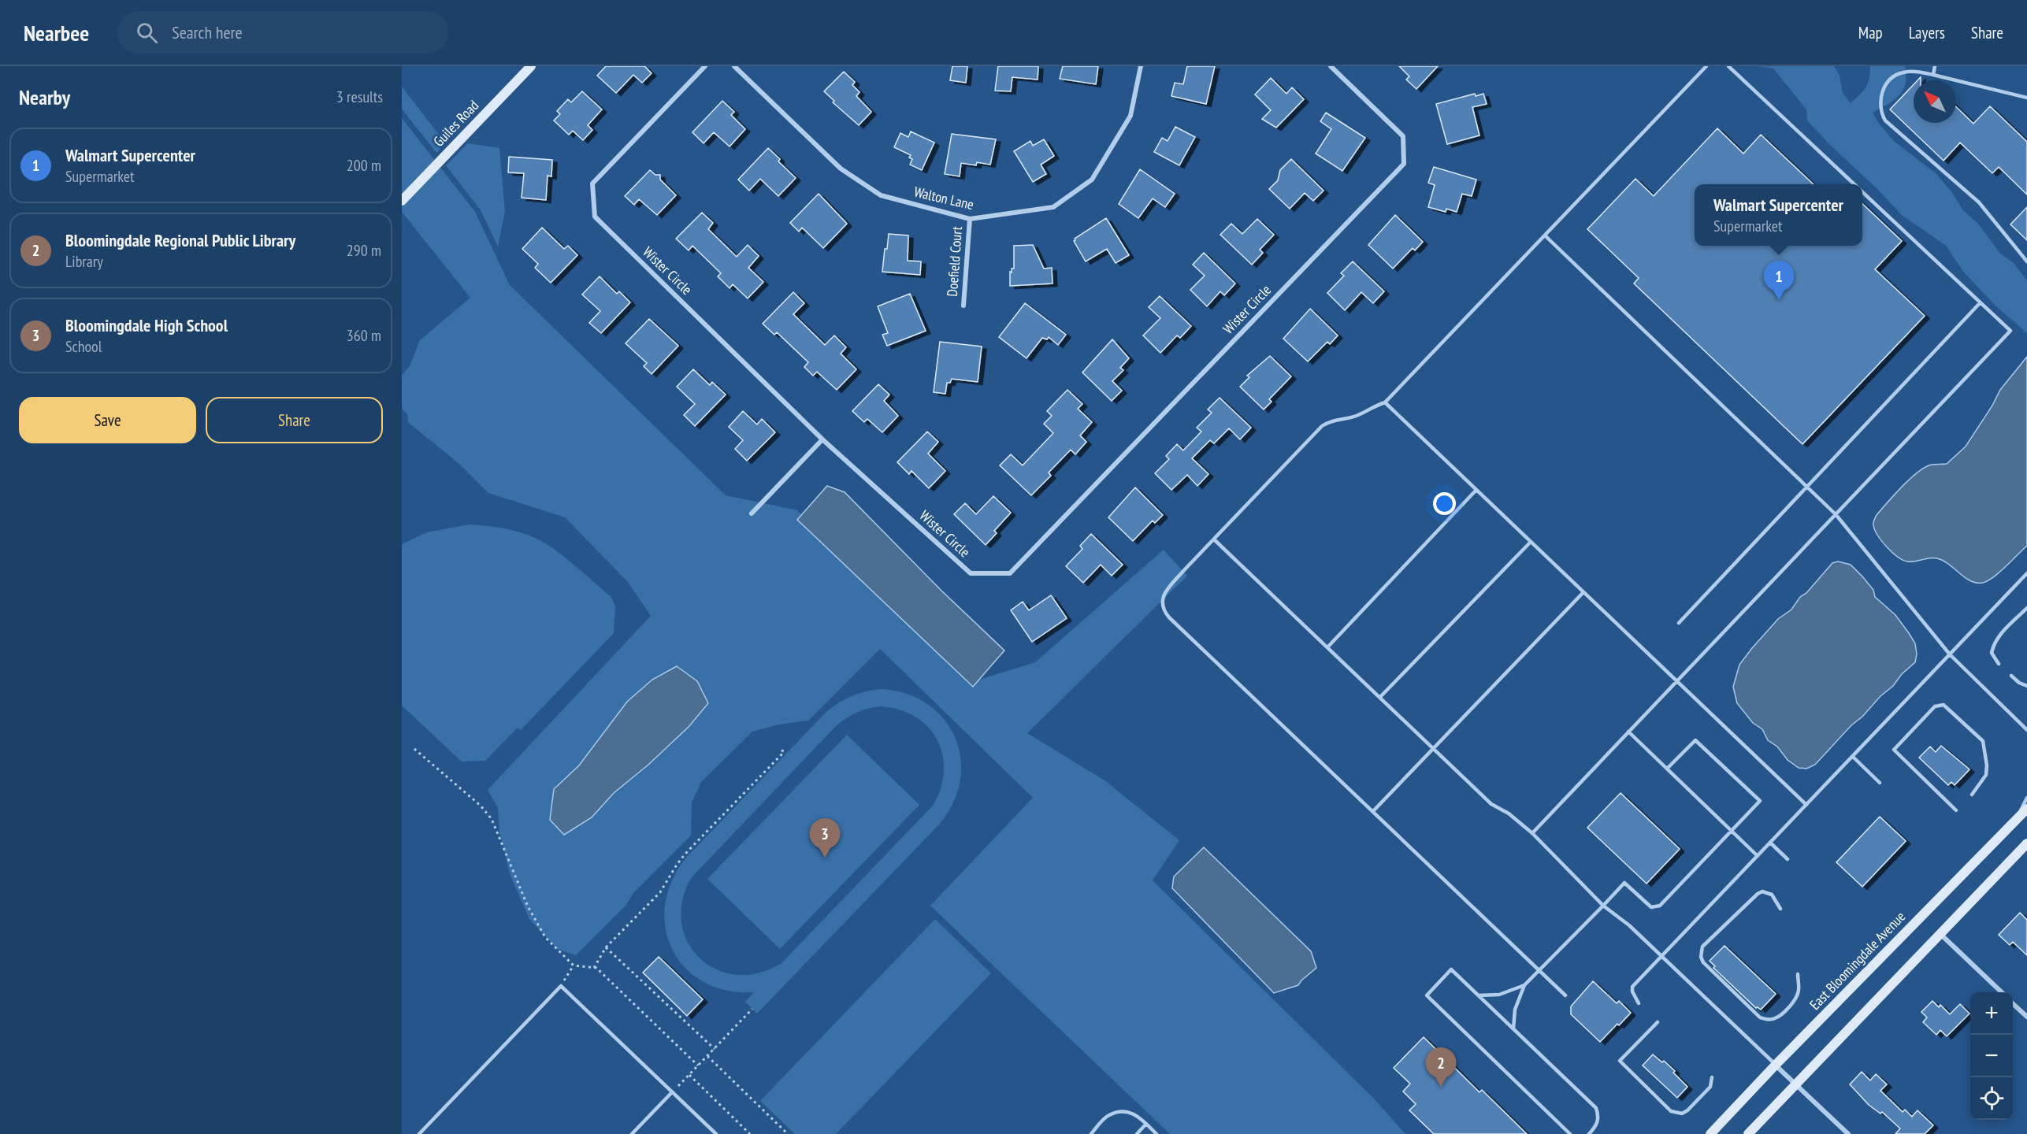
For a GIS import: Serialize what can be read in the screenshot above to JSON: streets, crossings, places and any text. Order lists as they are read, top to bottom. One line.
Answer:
{"streets":{"main road":["Guiles Road","East Bloomingdale Avenue"],"street":["Walton Lane","Doefield Court","Wister Circle"]},"crossings":[["Walton Lane","Doefield Court"]],"north":"top left","page":{"header":"Nearbee","search":"Search here","nav":["Map","Layers","Share"],"heading":["Nearby","3 results"],"list":[{"mark":"1","name":"Walmart Supercenter","note":"Supermarket","value":"200 m"},{"mark":"2","name":"Bloomingdale Regional Public Library","note":"Library","value":"290 m"},{"mark":"3","name":"Bloomingdale High School","note":"School","value":"360 m"}],"popup":["Walmart Supercenter","Supermarket"],"pins":["1","3","2"],"buttons":["Save","Share"],"map_buttons":["+","−"]}}
